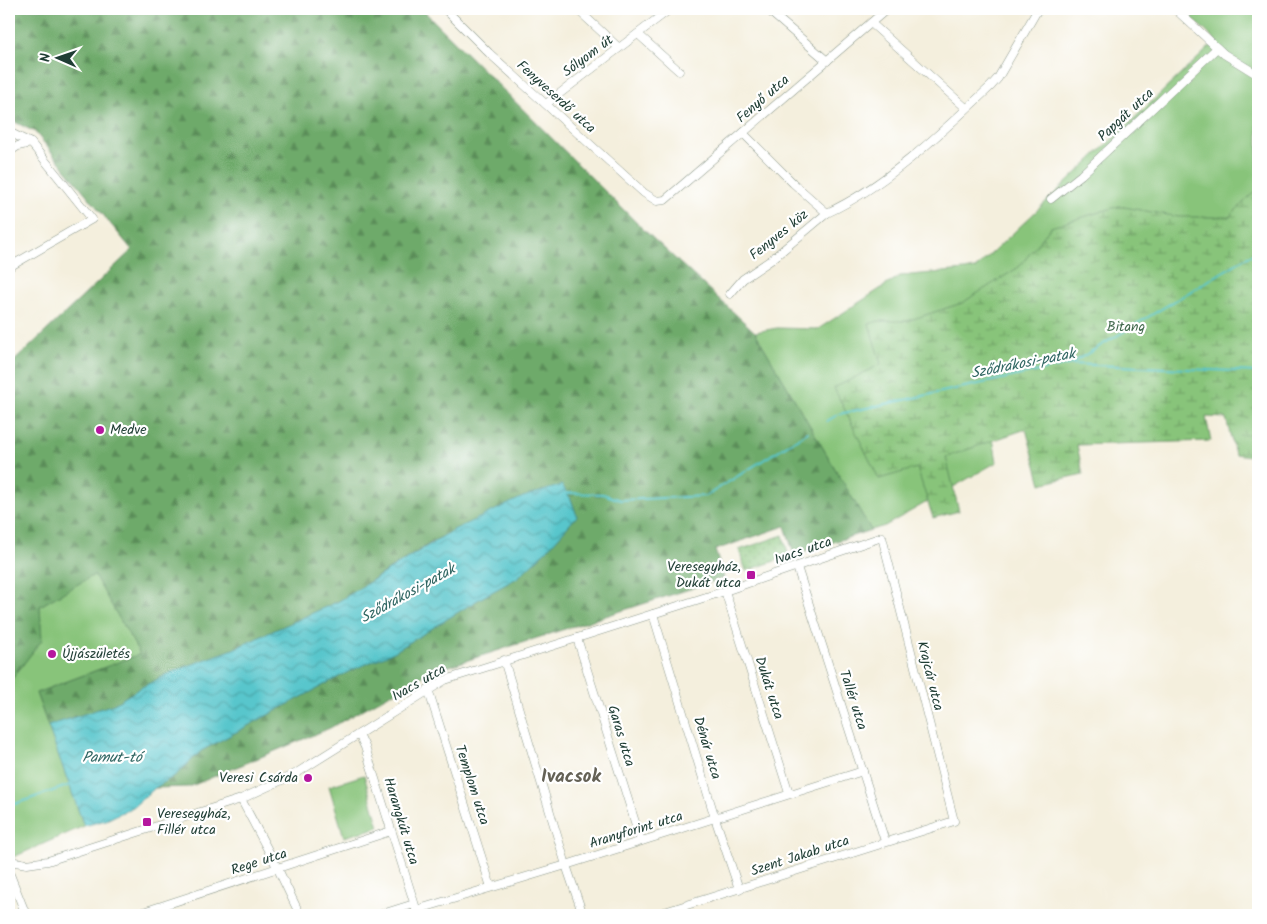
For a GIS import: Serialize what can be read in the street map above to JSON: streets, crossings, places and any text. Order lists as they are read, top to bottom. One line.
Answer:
{"streets":{"street":["Sólyom út","Fenyveserdő utca","Fenyő utca","Papgát utca","Fenyves köz","Ivacs utca","Krajcár utca","Dukát utca","Tallér utca","Garas utca","Dénár utca","Templom utca","Harangkút utca","Aranyforint utca","Szent Jakab utca","Rege utca"]},"crossings":[["Sólyom út","Fenyveserdő utca"],["Fenyveserdő utca","Fenyő utca"],["Fenyő utca","Fenyves köz"],["Ivacs utca","Krajcár utca"],["Ivacs utca","Dukát utca"],["Ivacs utca","Tallér utca"],["Ivacs utca","Garas utca"],["Ivacs utca","Dénár utca"],["Ivacs utca","Templom utca"],["Ivacs utca","Harangkút utca"],["Krajcár utca","Szent Jakab utca"],["Dukát utca","Aranyforint utca"],["Tallér utca","Aranyforint utca"],["Tallér utca","Szent Jakab utca"],["Garas utca","Aranyforint utca"],["Dénár utca","Aranyforint utca"],["Dénár utca","Szent Jakab utca"],["Templom utca","Aranyforint utca"],["Harangkút utca","Aranyforint utca"],["Harangkút utca","Rege utca"]],"districts":["Ivacsok"],"water":["Sződrákosi-patak","Pamut-tó"],"parks":["Bitang"],"places":{"other":["Medve","Újjászületés","Veresi Csárda"],"transit":["Veresegyház, Dukát utca","Veresegyház, Fillér utca"]},"north":"left"}
